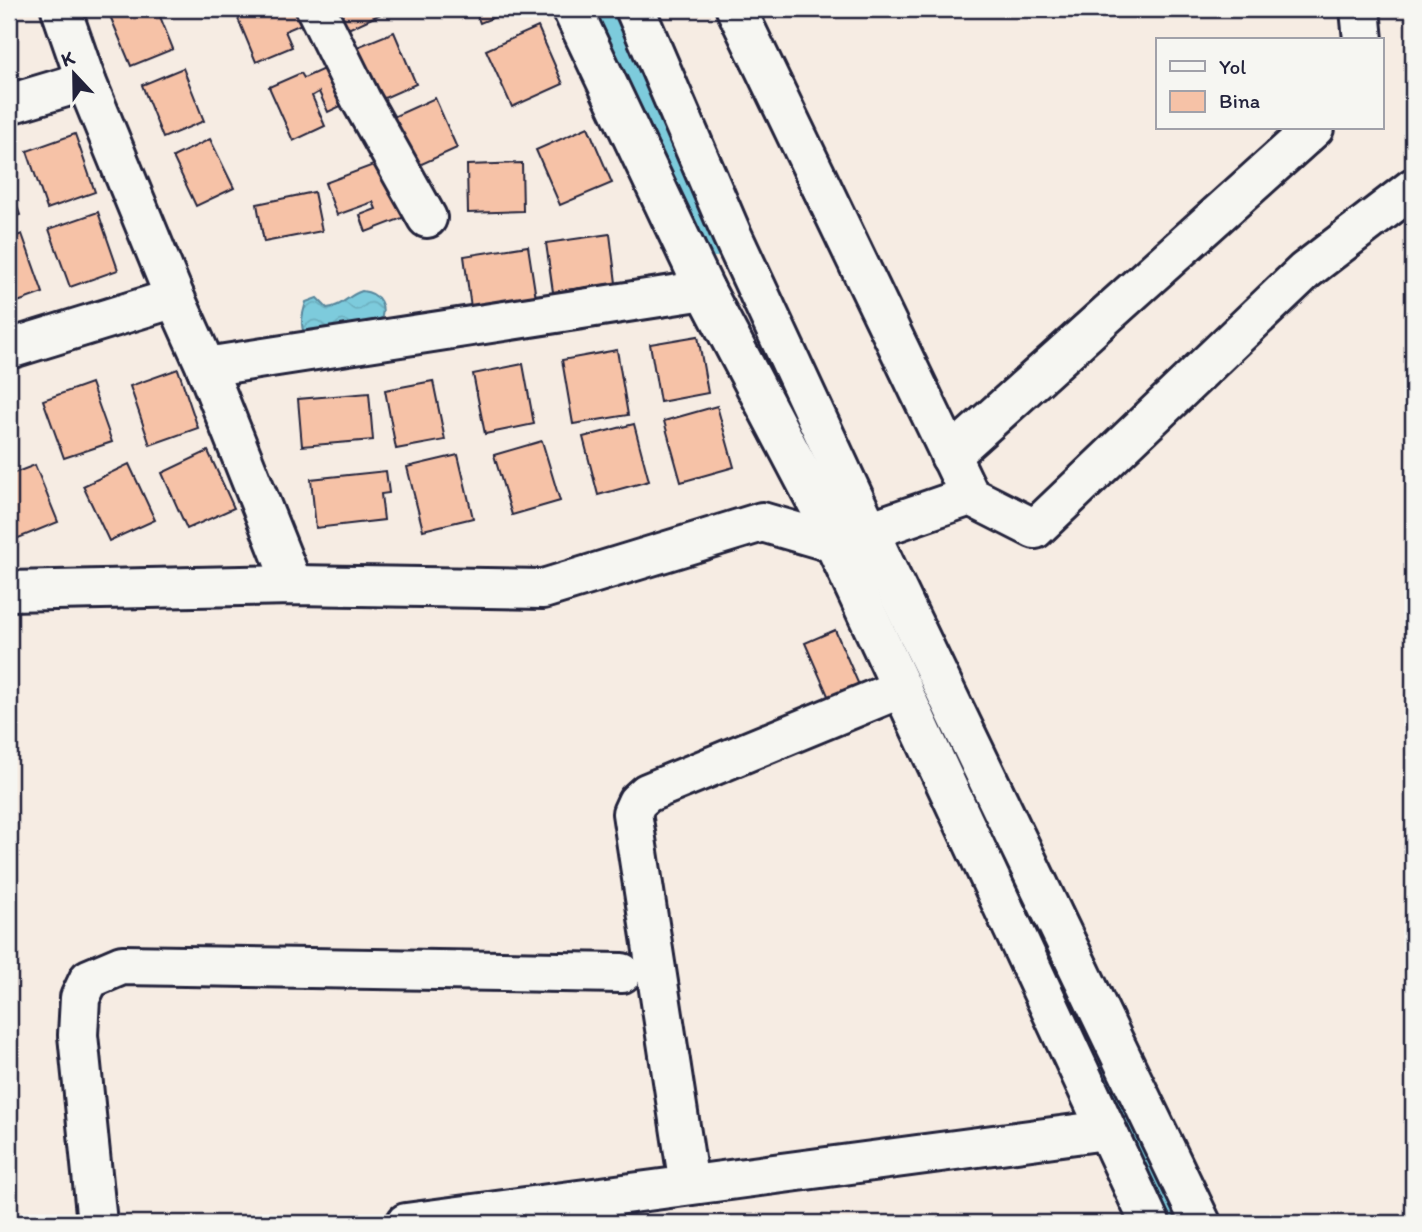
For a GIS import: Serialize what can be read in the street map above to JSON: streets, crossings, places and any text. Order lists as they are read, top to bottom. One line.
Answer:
{"legend":["Yol","Bina"],"north":"top"}
